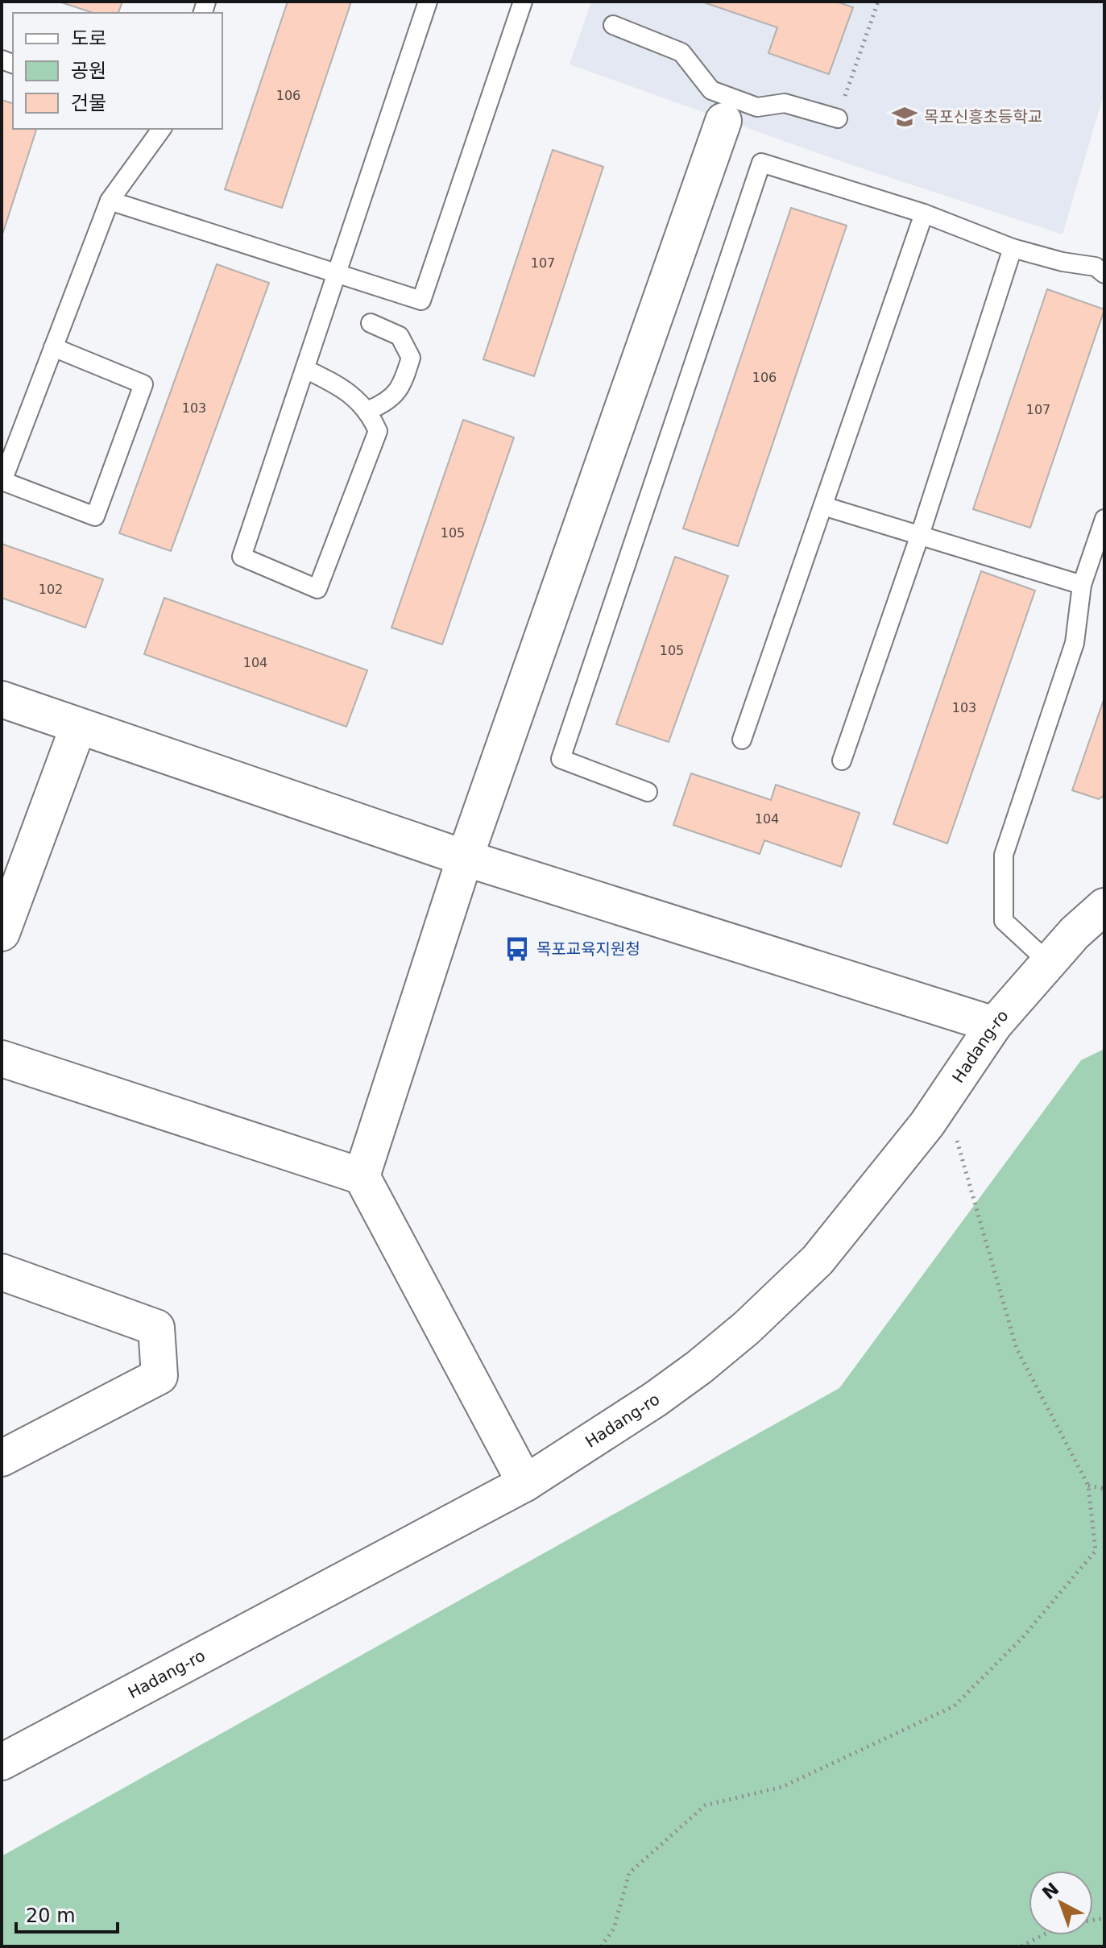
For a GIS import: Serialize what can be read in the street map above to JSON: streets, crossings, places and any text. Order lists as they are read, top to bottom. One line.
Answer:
{"streets":{"street":["Hadang-ro"]},"places":{"school or university":["목포신흥초등학교"],"bus stop":["목포교육지원청"]},"house_numbers":["106","107","106","103","107","105","102","105","104","103","104"],"legend":["도로","공원","건물"],"scale_bar":"20 m","north":"top left"}
